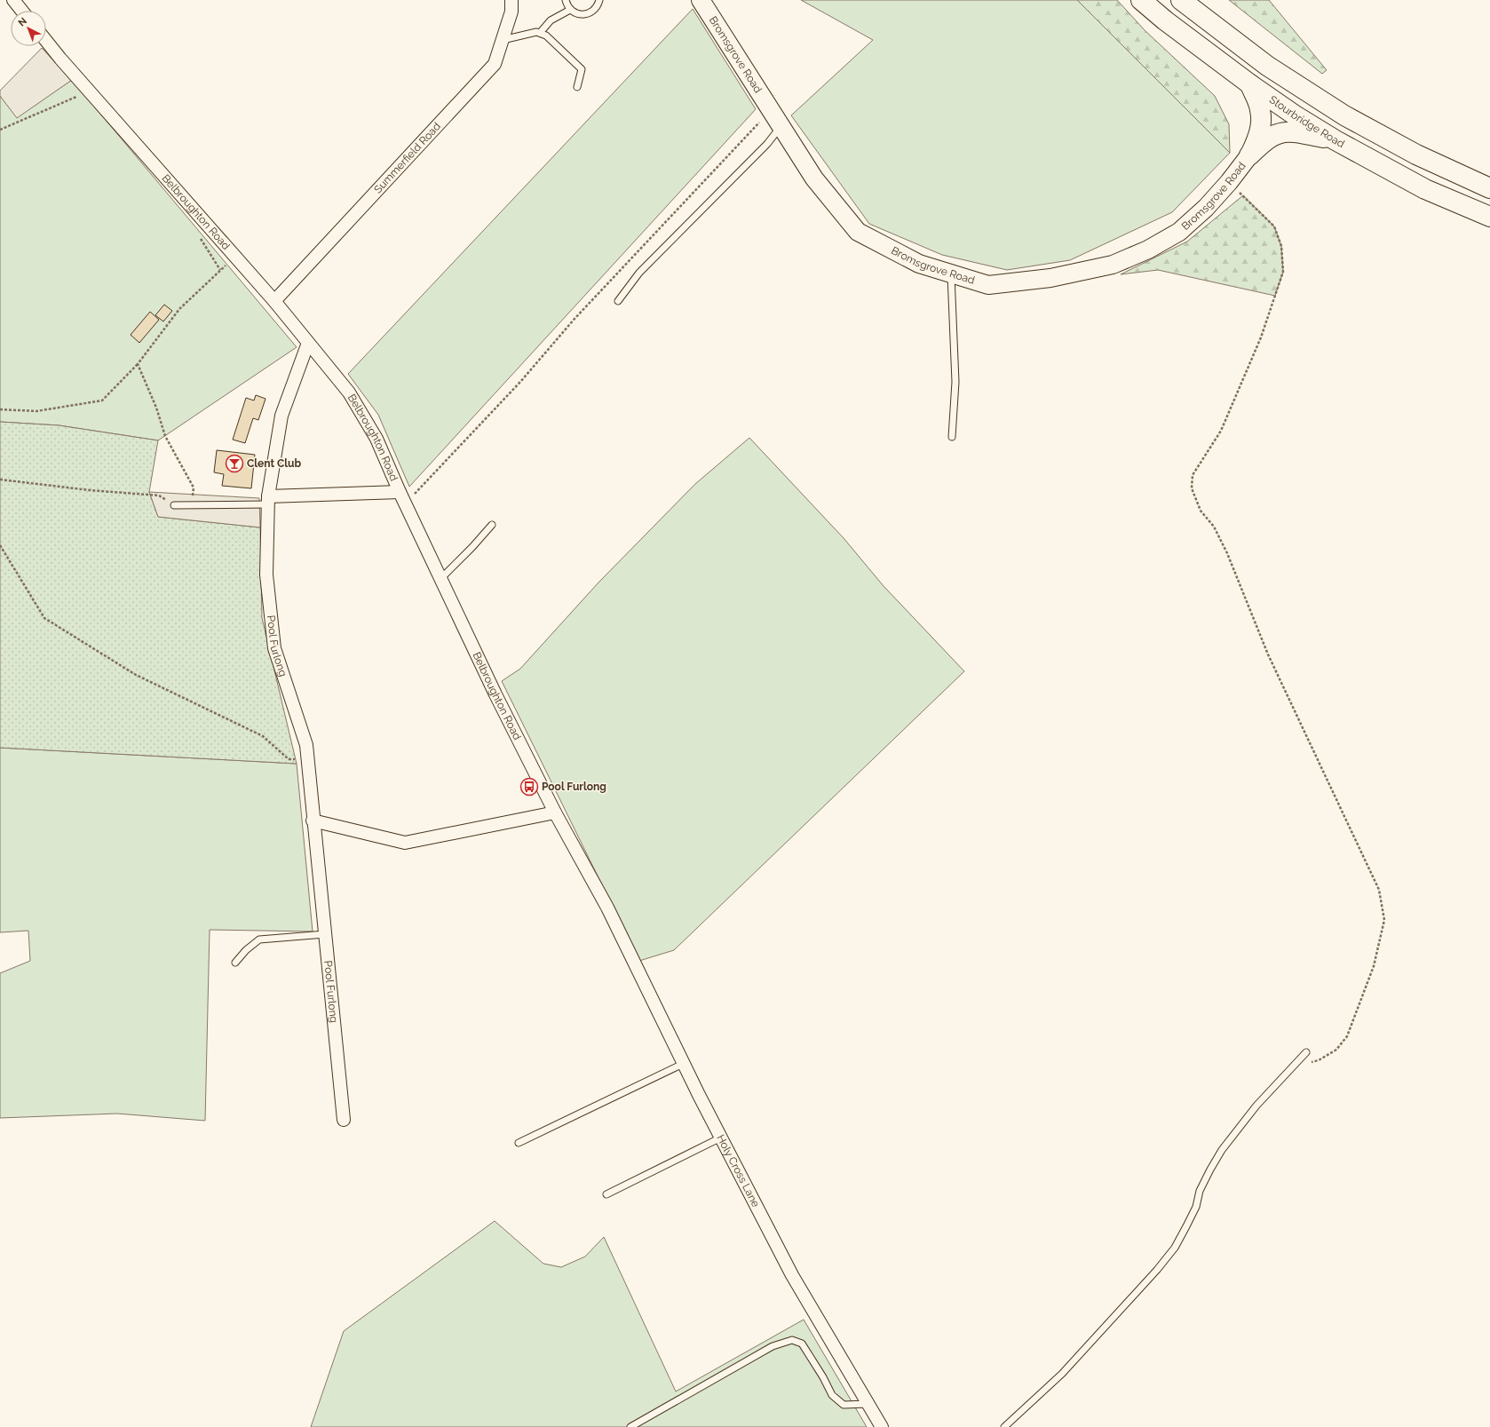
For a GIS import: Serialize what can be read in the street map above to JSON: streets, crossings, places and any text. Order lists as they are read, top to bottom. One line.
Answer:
{"streets":{"highway":["Stourbridge Road"],"street":["Bromsgrove Road","Summerfield Road","Belbroughton Road","Pool Furlong","Holy Cross Lane"]},"crossings":[["Summerfield Road","Belbroughton Road"],["Belbroughton Road","Pool Furlong"],["Belbroughton Road","Holy Cross Lane"]],"places":{"bar":["Clent Club"],"bus stop":["Pool Furlong"]},"north":"top left"}
